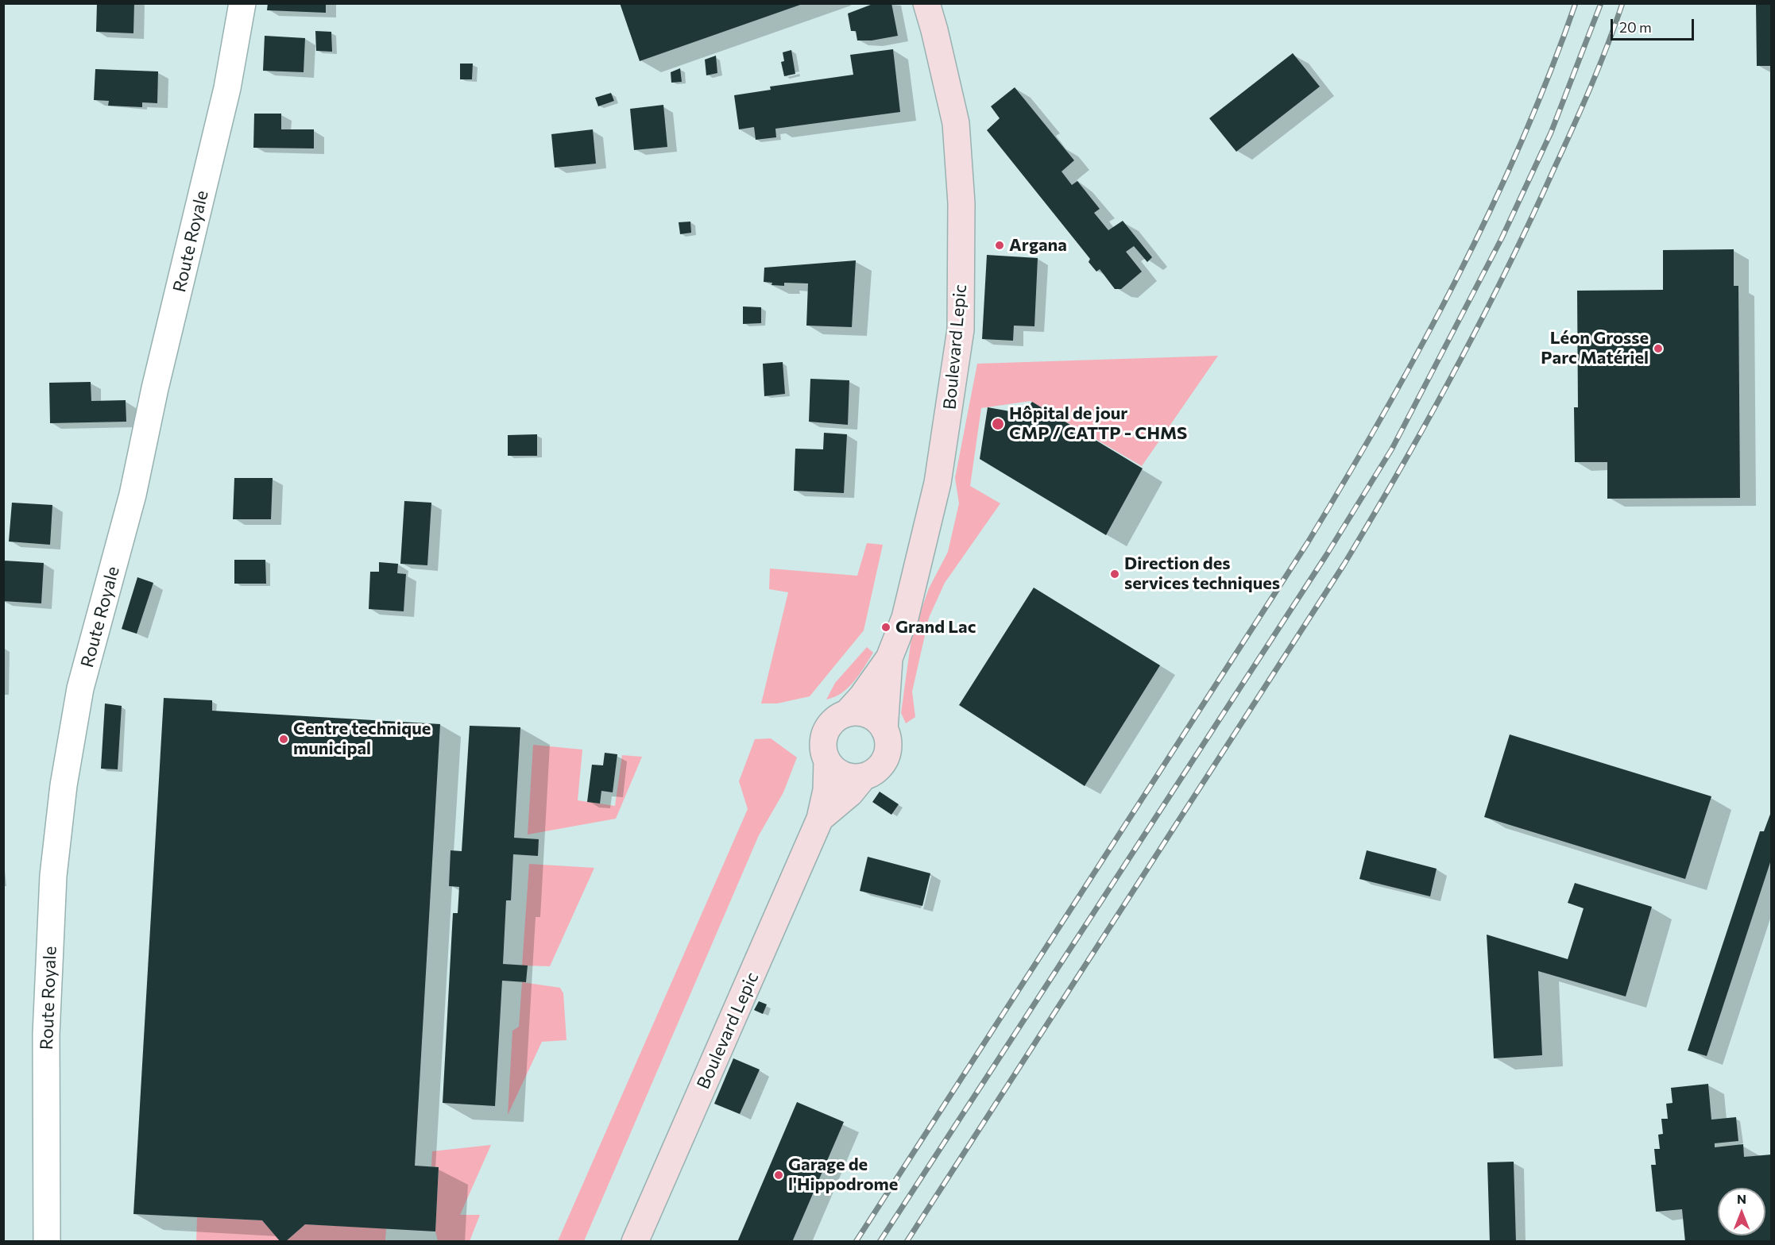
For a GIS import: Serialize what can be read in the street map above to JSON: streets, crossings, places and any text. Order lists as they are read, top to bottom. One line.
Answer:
{"streets":{"main road":["Boulevard Lepic"],"street":["Route Royale"]},"places":["Argana","Léon Grosse Parc Matériel","Hôpital de jour CMP / CATTP - CHMS","Direction des services techniques","Grand Lac","Centre technique municipal","Garage de l'Hippodrome"],"scale_bar":"20 m","north":"top"}
